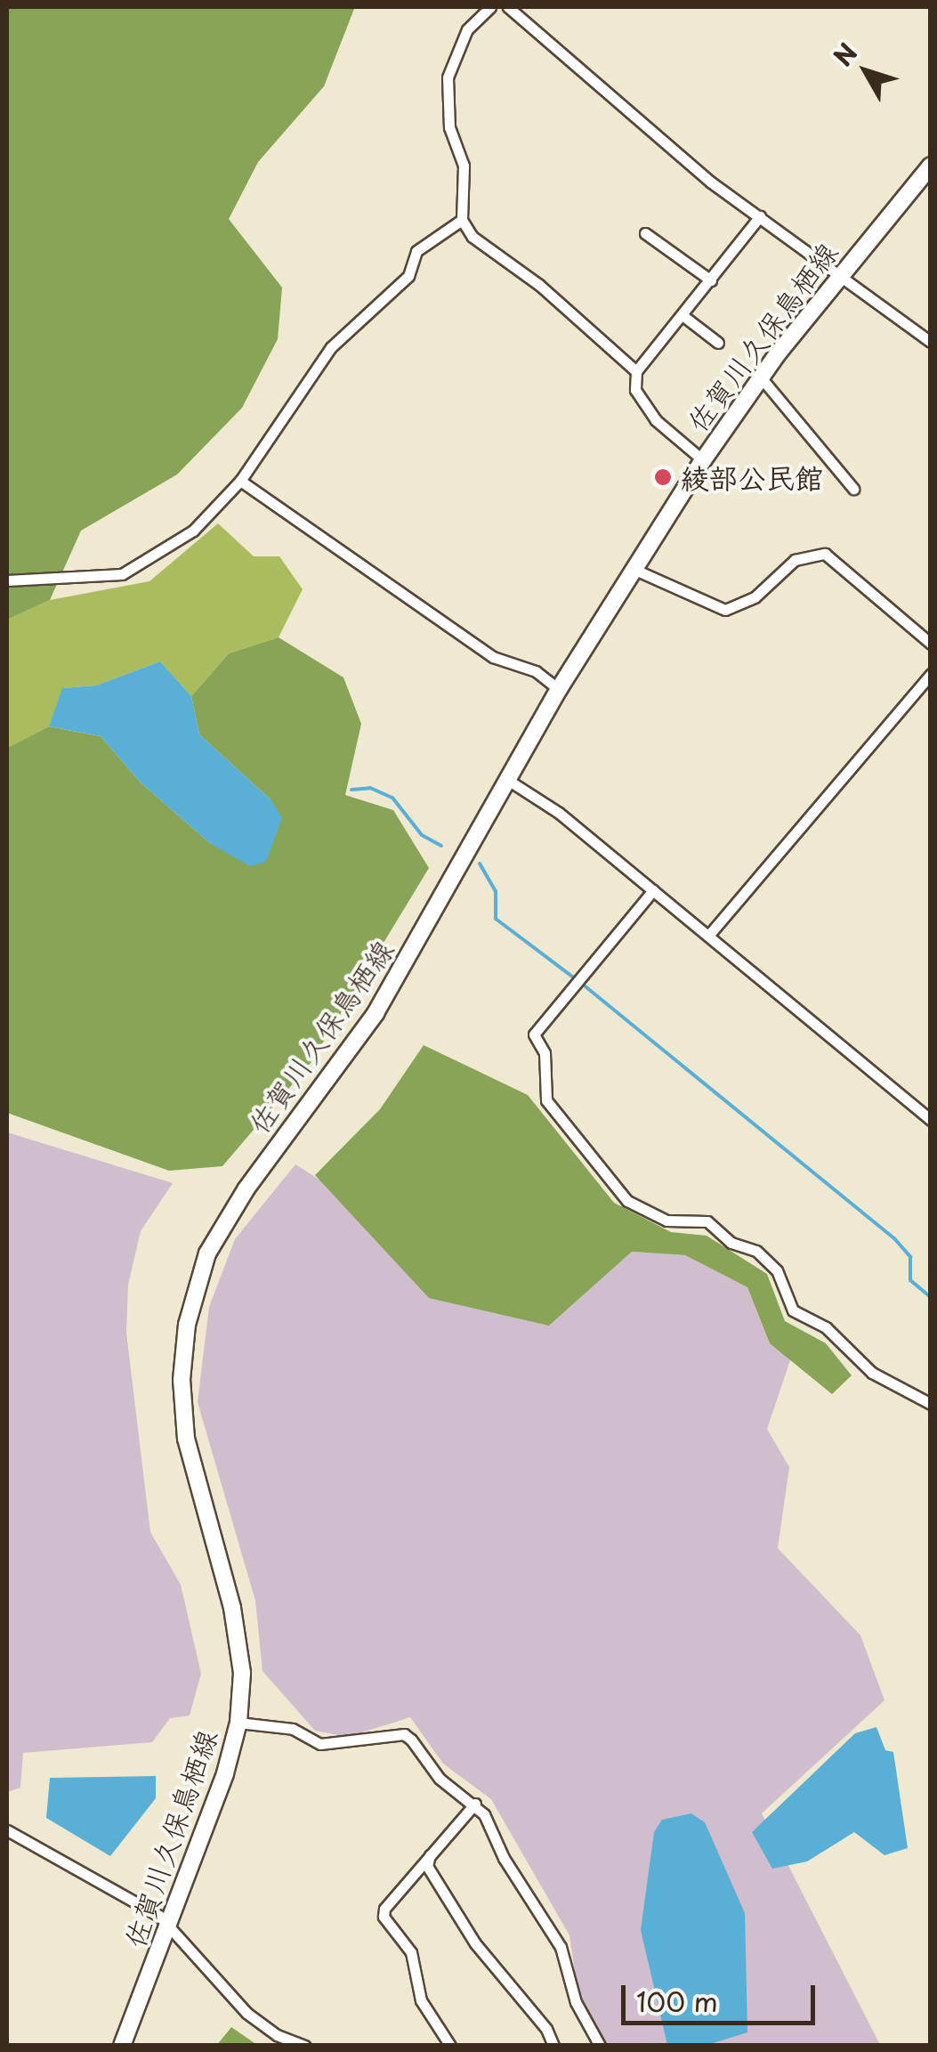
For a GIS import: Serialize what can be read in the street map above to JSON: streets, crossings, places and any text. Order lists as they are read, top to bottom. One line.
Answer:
{"streets":{"main road":["佐賀川久保鳥栖線"]},"places":["綾部公民館"],"scale_bar":"100 m","north":"top left"}
